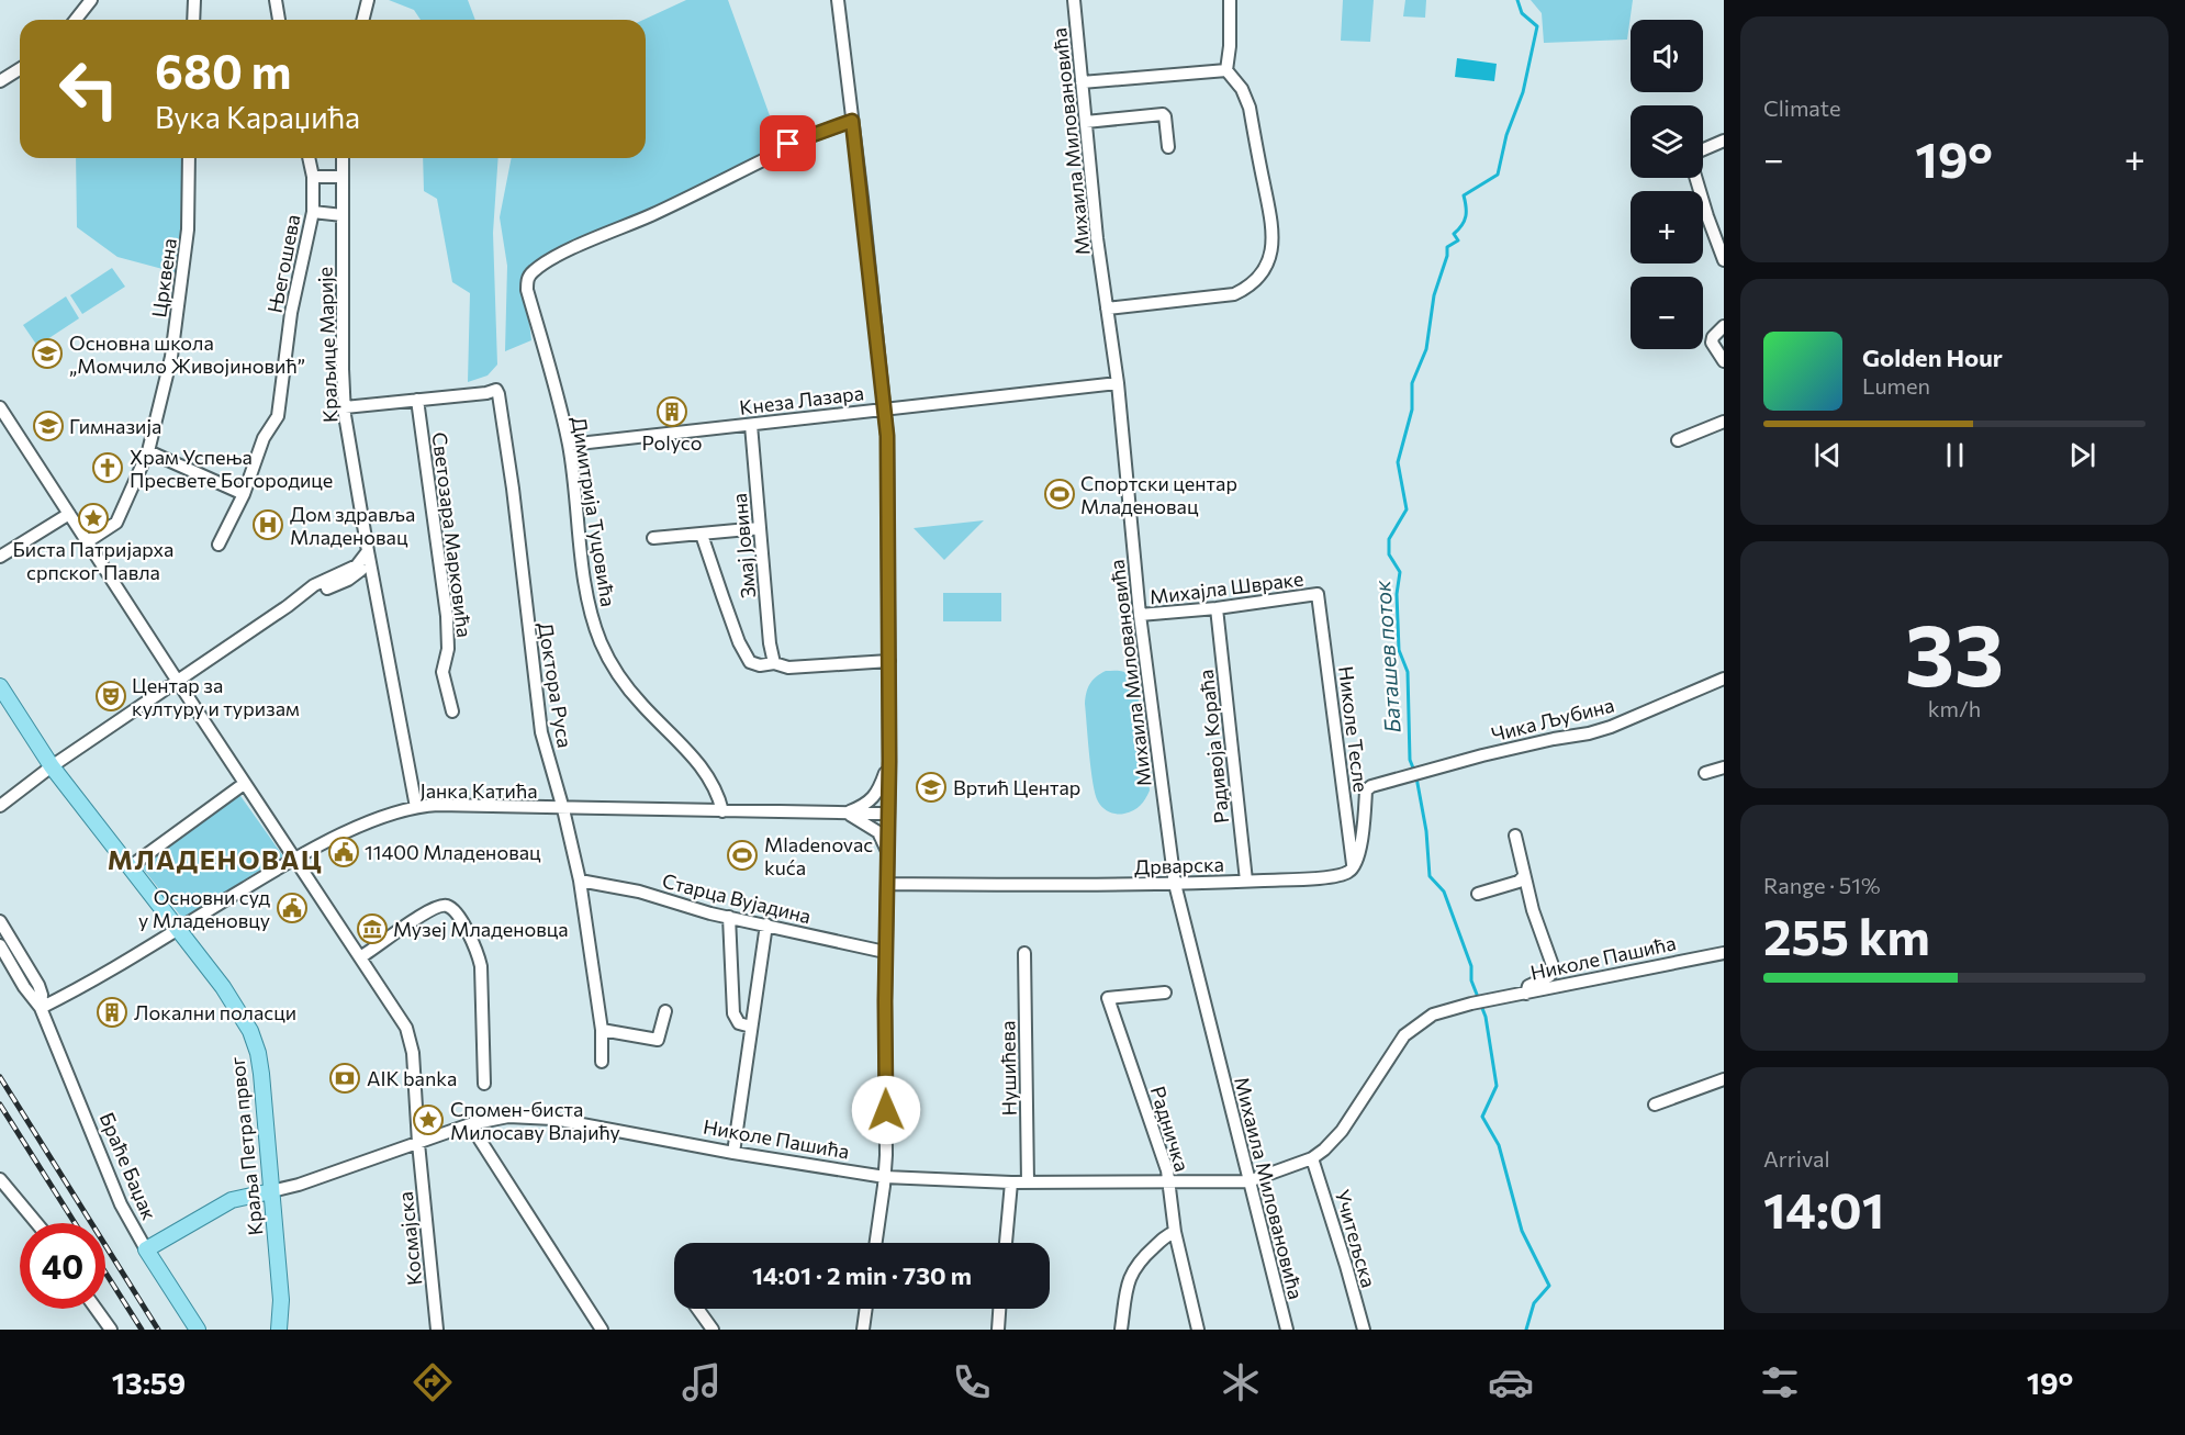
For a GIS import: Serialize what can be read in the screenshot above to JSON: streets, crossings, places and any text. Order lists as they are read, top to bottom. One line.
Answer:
{"streets":{"main road":["Николе Пашића","Краља Петра првог","Браће Баџак"],"street":["Михаила Миловановића","Његошева","Црквена","Краљице Марије","Кнеза Лазара","Димитрија Туцовића","Светозара Марковића","Змај Јовина","Михајла Швраке","Доктора Руса","Чика Љубина","Николе Тесле","Радивоја Кораћа","Јанка Катића","Дрварска","Старца Вујадина","Нушићева","Радничка","Космајска","Учитељска"]},"crossings":[["Михаила Миловановића","Кнеза Лазара"],["Михаила Миловановића","Михајла Швраке"],["Михаила Миловановића","Дрварска"],["Михаила Миловановића","Николе Пашића"],["Црквена","Космајска"],["Краљице Марије","Јанка Катића"],["Кнеза Лазара","Димитрија Туцовића"],["Кнеза Лазара","Змај Јовина"],["Димитрија Туцовића","Јанка Катића"],["Светозара Марковића","Доктора Руса"],["Михајла Швраке","Николе Тесле"],["Михајла Швраке","Радивоја Кораћа"],["Доктора Руса","Јанка Катића"],["Доктора Руса","Старца Вујадина"],["Чика Љубина","Николе Тесле"],["Чика Љубина","Дрварска"],["Николе Тесле","Дрварска"],["Радивоја Кораћа","Дрварска"],["Јанка Катића","Краља Петра првог"],["Јанка Катића","Браће Баџак"],["Јанка Катића","Космајска"],["Николе Пашића","Нушићева"],["Николе Пашића","Радничка"],["Николе Пашића","Краља Петра првог"],["Николе Пашића","Браће Баџак"],["Николе Пашића","Космајска"],["Николе Пашића","Учитељска"]],"districts":["МЛАДЕНОВАЦ"],"water":["Баташев поток"],"places":{"school or university":["Основна школа „Момчило Живојиновић”","Гимназија","Вртић Центар"],"building":["Polyco","Локални поласци"],"church":["Храм Успења Пресвете Богородице"],"sports":["Спортски центар Младеновац","Mladenovac kuća"],"place":["Биста Патријарха српског Павла","Спомен-биста Милосаву Влајићу"],"hospital":["Дом здравља Младеновац"],"theatre":["Центар за културу и туризам"],"public building":["11400 Младеновац","Основни суд у Младеновцу"],"museum":["Музеј Младеновца"],"bank":["AIK banka"]},"page":{"tile":["Climate",["33","km/h"],["Range · 51%","255 km"],["Arrival","14:01"]],"map_buttons":["+","−"],"turn":["680 m","Вука Караџића"],"heat":["−","19°","+"],"song":["Golden Hour","Lumen"],"limit":"40","trip":"14:01 · 2 min · 730 m","tabs":["13:59","19°"]}}
